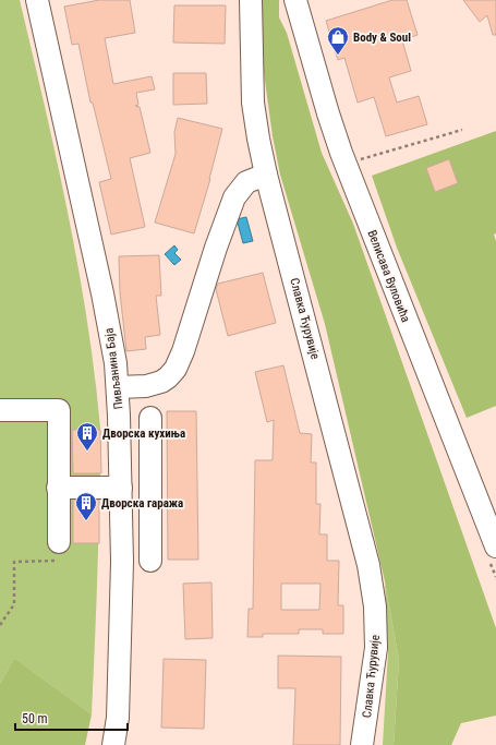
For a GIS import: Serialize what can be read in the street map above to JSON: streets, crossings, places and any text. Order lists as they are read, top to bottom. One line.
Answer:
{"streets":{"street":["Велисава Вуловића","Славка Ћурувије","Пивљанина Баја"]},"places":{"shop":["Body & Soul"],"building":["Дворска кухиња","Дворска гаража"]},"scale_bar":"50 m"}
